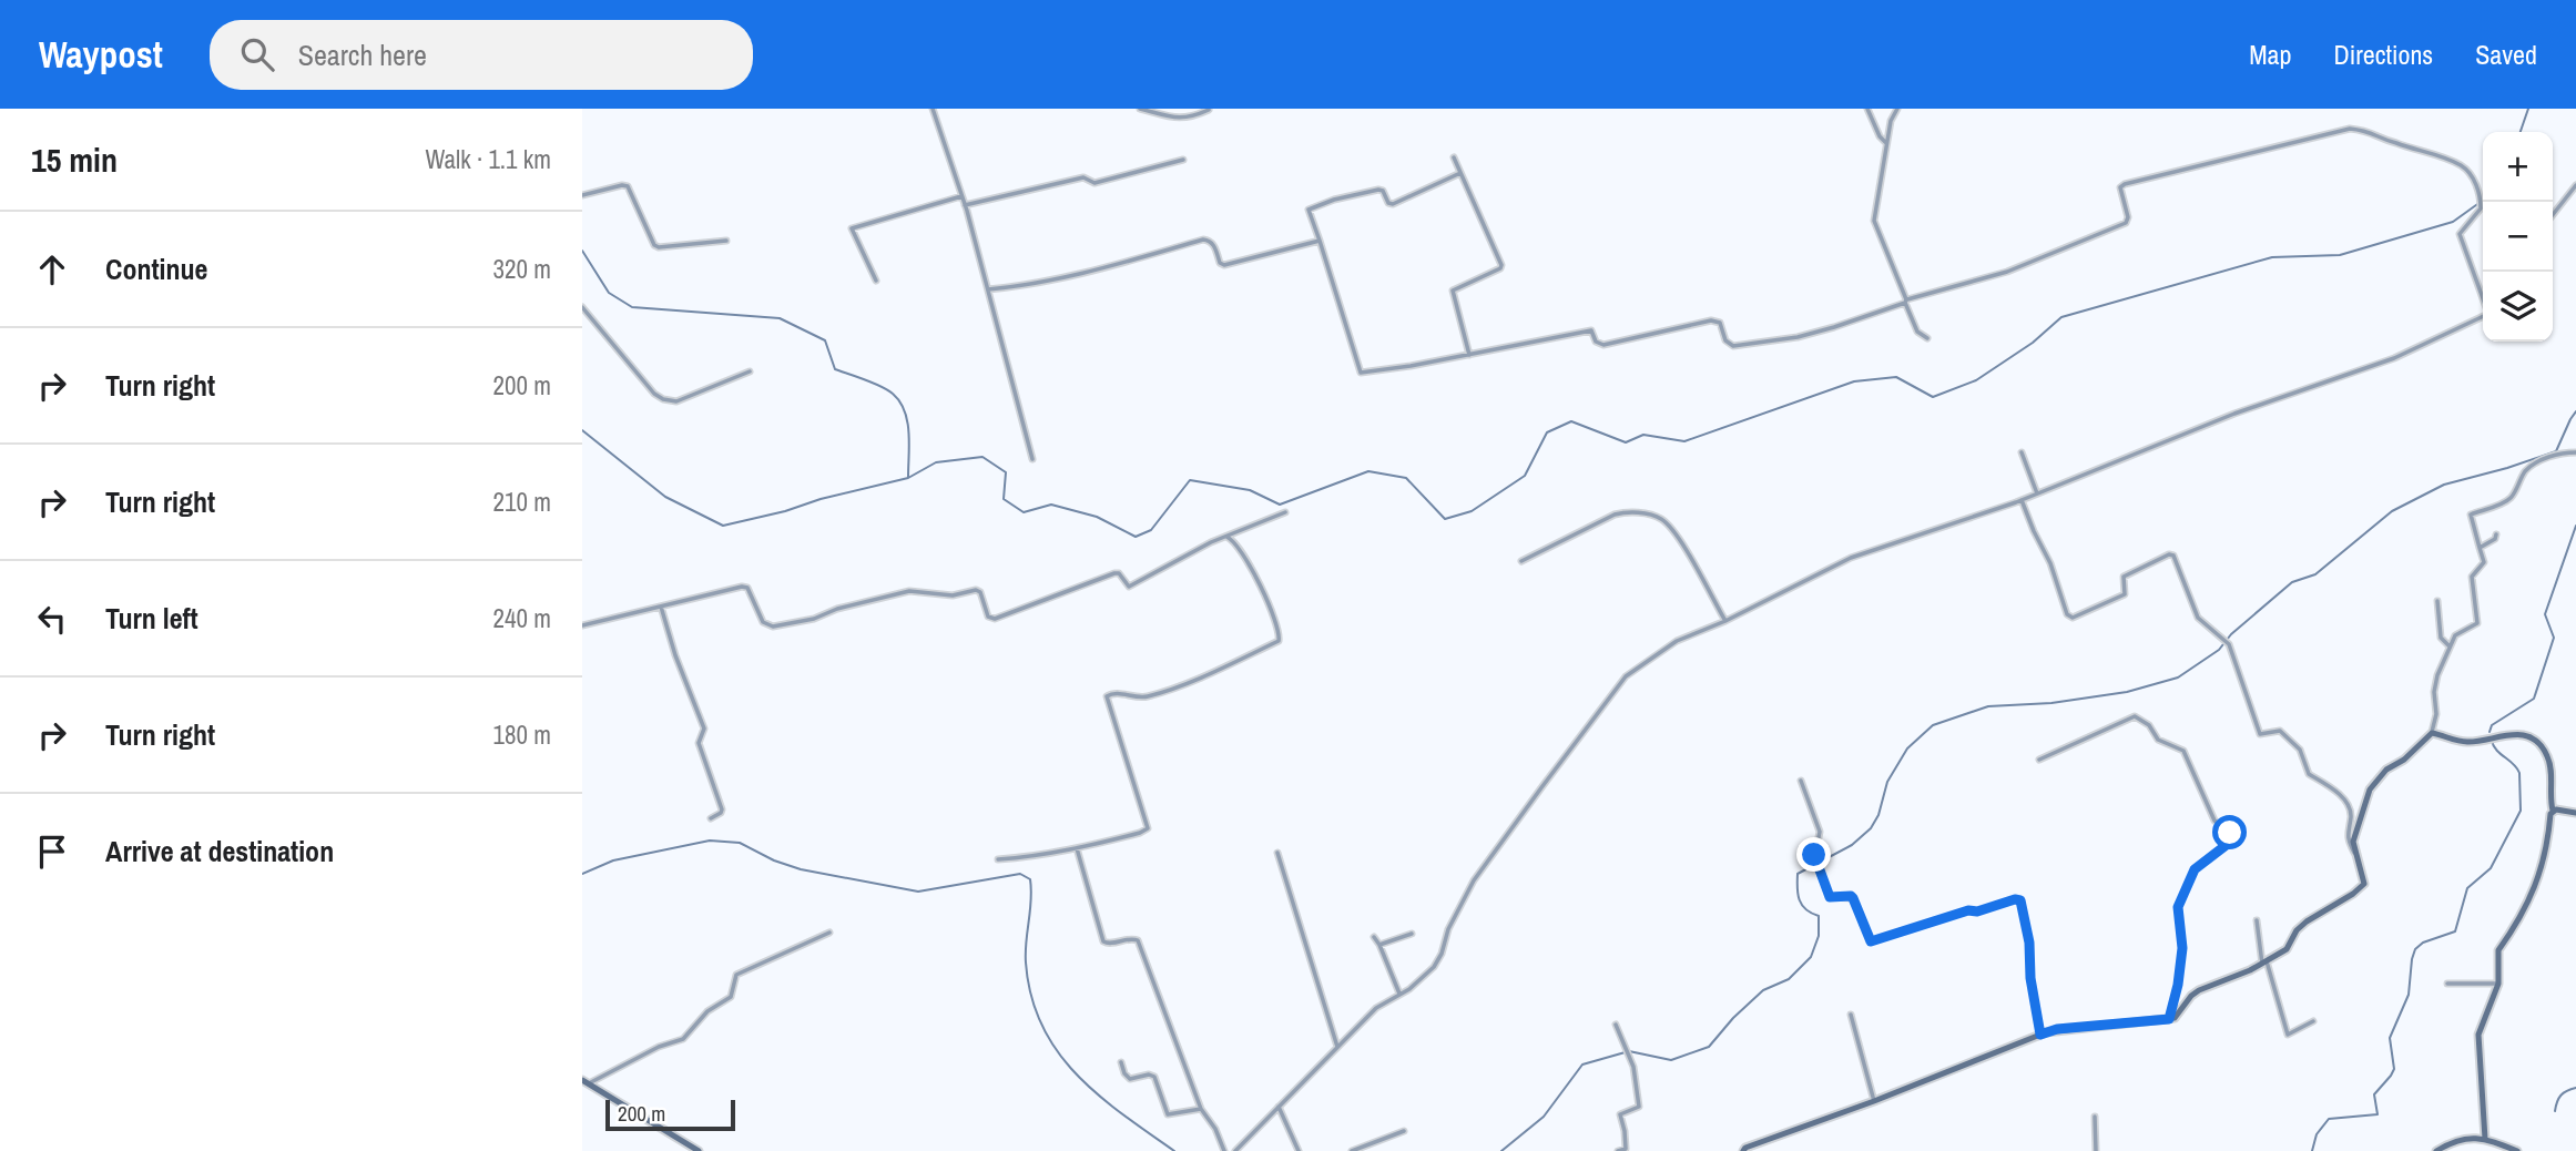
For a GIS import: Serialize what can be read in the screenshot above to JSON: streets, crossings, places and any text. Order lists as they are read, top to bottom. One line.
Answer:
{"scale_bar":"200 m","page":{"header":"Waypost","search":"Search here","nav":["Map","Directions","Saved"],"heading":["15 min","Walk · 1.1 km"],"map_buttons":["+","−"],"list":[["Continue","320 m"],["Turn right","200 m"],["Turn right","210 m"],["Turn left","240 m"],["Turn right","180 m"],"Arrive at destination"],"scale":"200 m"}}
